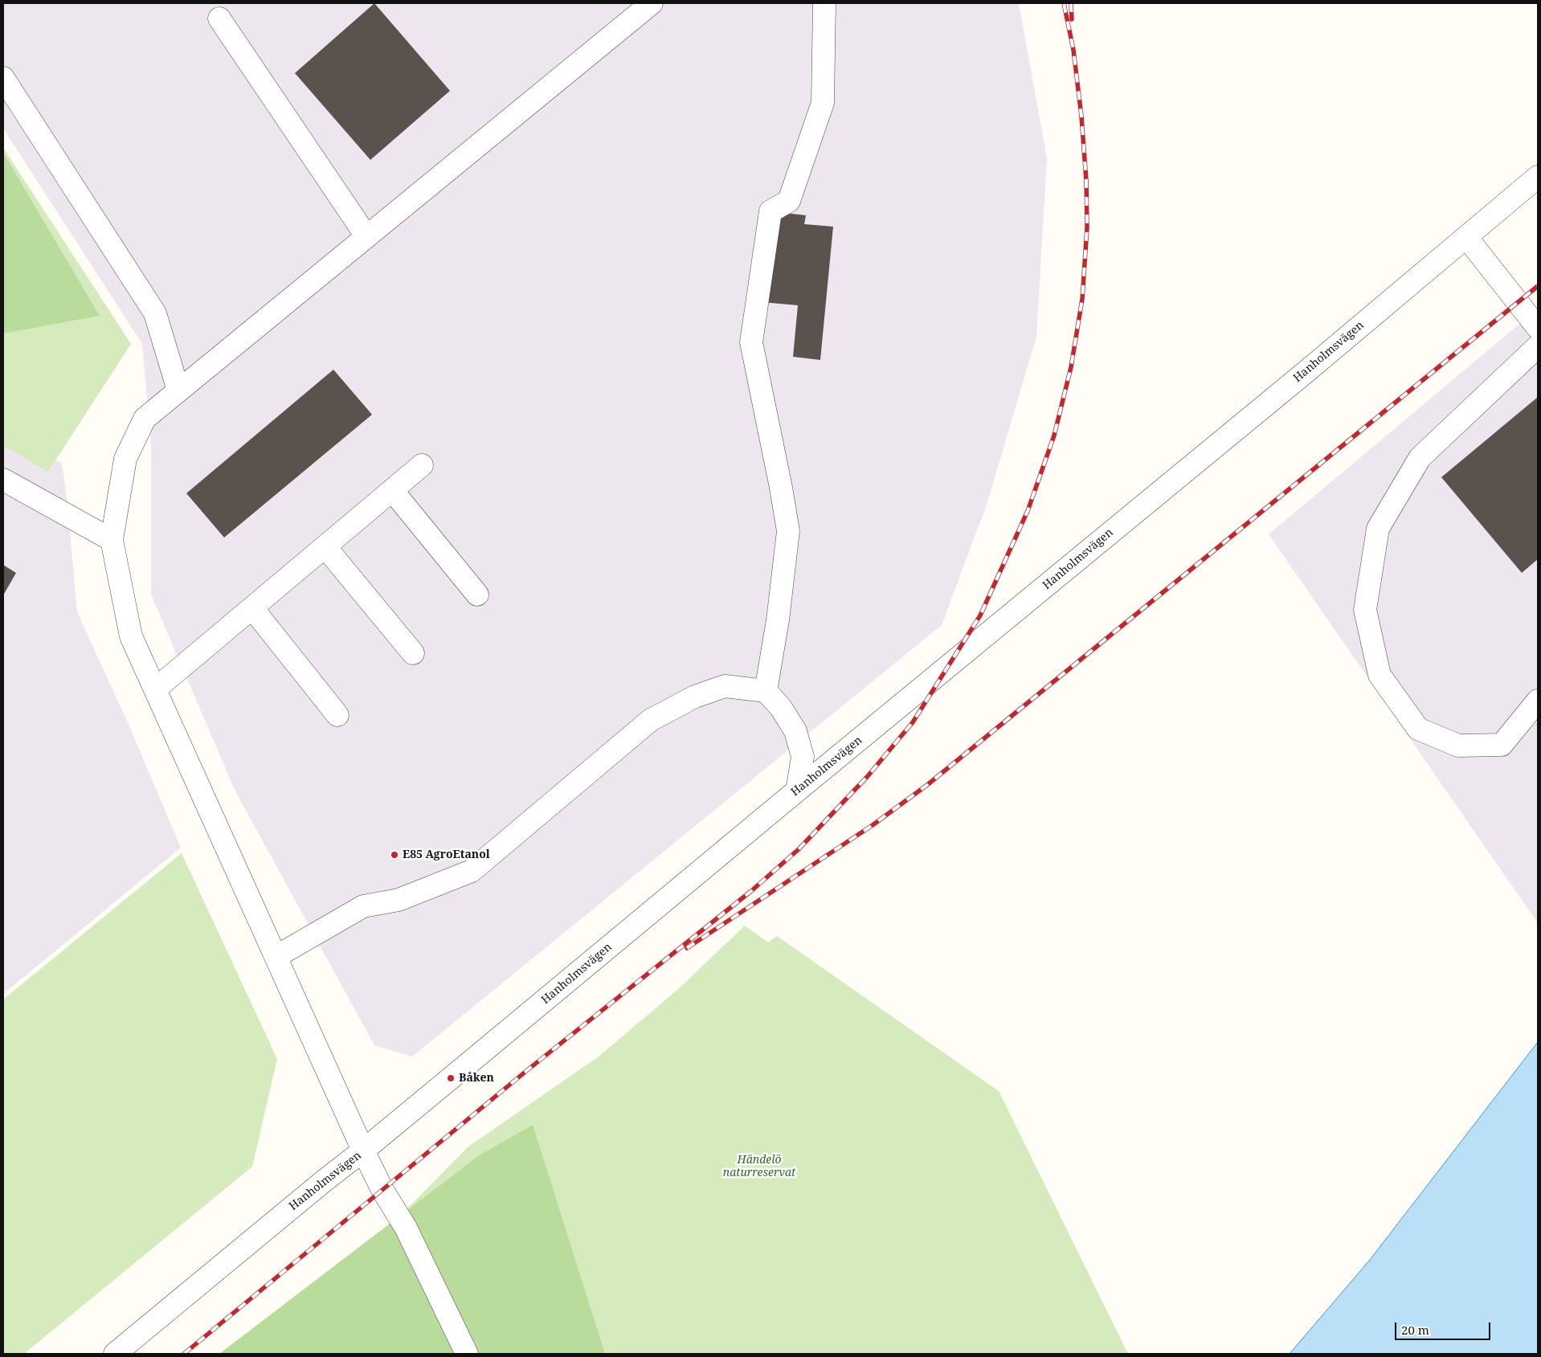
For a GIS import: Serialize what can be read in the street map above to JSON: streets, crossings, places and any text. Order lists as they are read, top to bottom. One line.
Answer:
{"streets":{"street":["Hanholmsvägen"]},"parks":["Händelö naturreservat"],"places":["E85 AgroEtanol","Båken"],"scale_bar":"20 m"}
